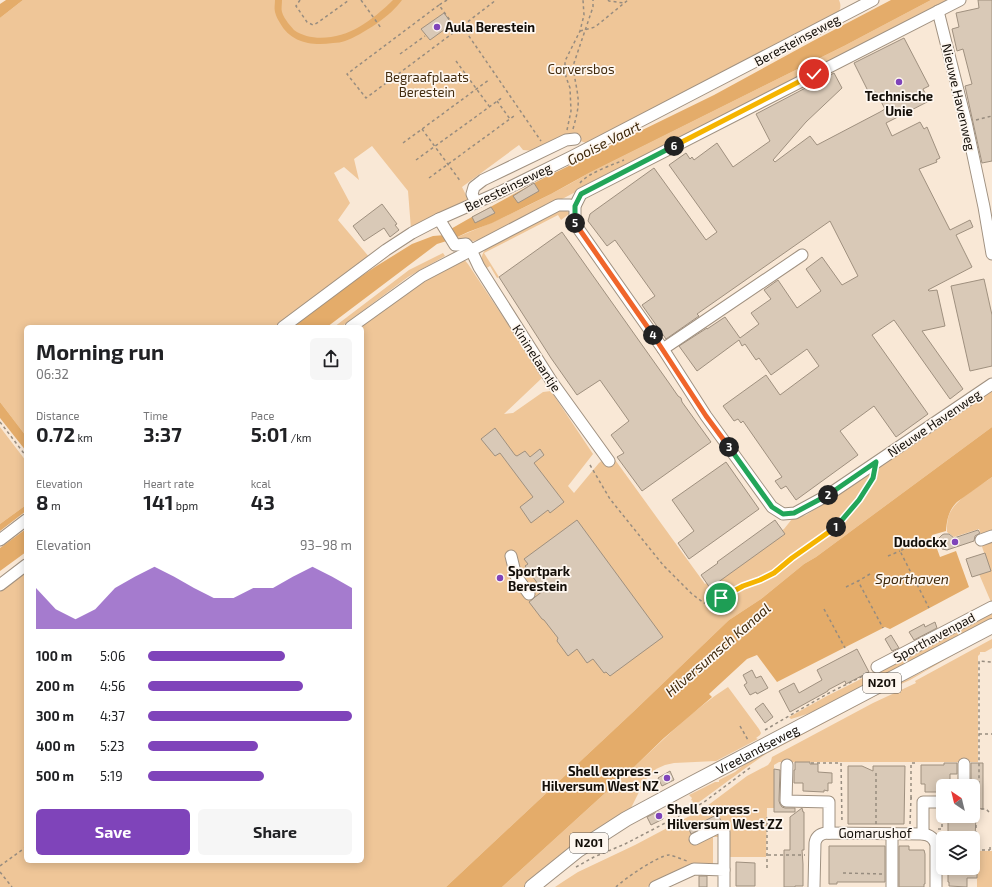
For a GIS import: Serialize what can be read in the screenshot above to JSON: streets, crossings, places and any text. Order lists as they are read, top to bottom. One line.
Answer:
{"streets":{"main road":["N201","Vreelandseweg"],"street":["Beresteinseweg","Nieuwe Havenweg","Kininelaantje","Sporthavenpad","Gomarushof"]},"crossings":[["Beresteinseweg","Kininelaantje"]],"water":["Gooise Vaart","Sporthaven","Hilversumsch Kanaal"],"parks":["Corversbos","Begraafplaats Berestein"],"places":["Aula Berestein","Technische Unie","Dudockx","Sportpark Berestein","Shell express - Hilversum West NZ","Shell express - Hilversum West ZZ"],"north":"top left","page":{"pins":["6","5","4","3","2","1"],"heading":["Morning run","06:32"],"stats":[["Distance","0.72 km"],["Time","3:37"],["Pace","5:01 /km"],["Elevation","8 m"],["Heart rate","141 bpm"],["kcal","43"]],"chart":["Elevation","93–98 m"],"list":[{"name":"100 m","note":"5:06"},{"name":"200 m","note":"4:56"},{"name":"300 m","note":"4:37"},{"name":"400 m","note":"5:23"},{"name":"500 m","note":"5:19"}],"buttons":["Save","Share"]}}
